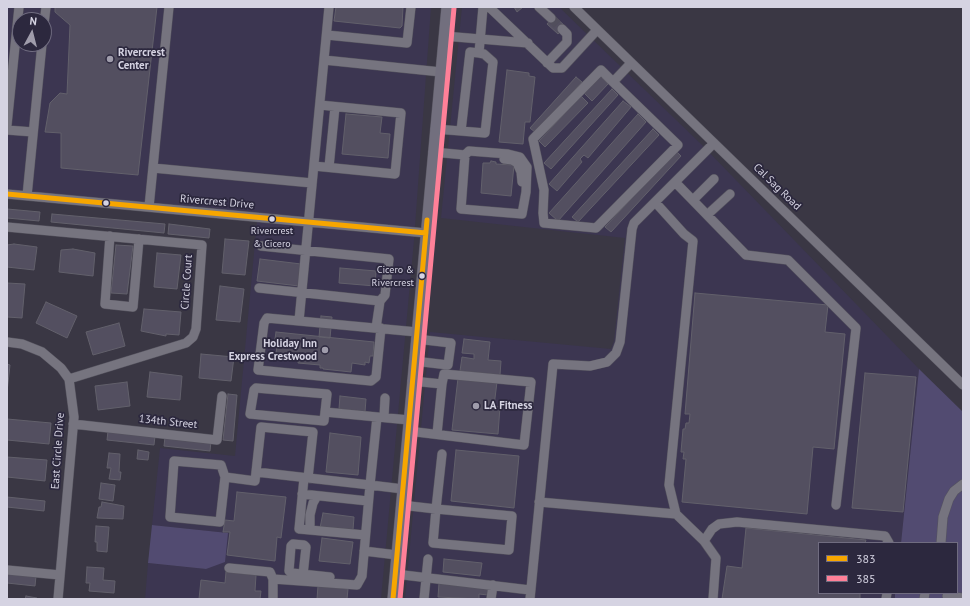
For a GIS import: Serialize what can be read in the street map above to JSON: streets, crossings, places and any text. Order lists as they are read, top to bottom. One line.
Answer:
{"streets":{"street":["Cal Sag Road","Rivercrest Drive","Circle Court","134th Street","East Circle Drive"]},"crossings":[["Circle Court","East Circle Drive"],["134th Street","East Circle Drive"]],"places":["Rivercrest Center","Rivercrest & Cicero","Cicero & Rivercrest","Holiday Inn Express Crestwood","LA Fitness"],"lines":["transit line 385","transit line 383"],"legend":["383","385"],"north":"top"}
